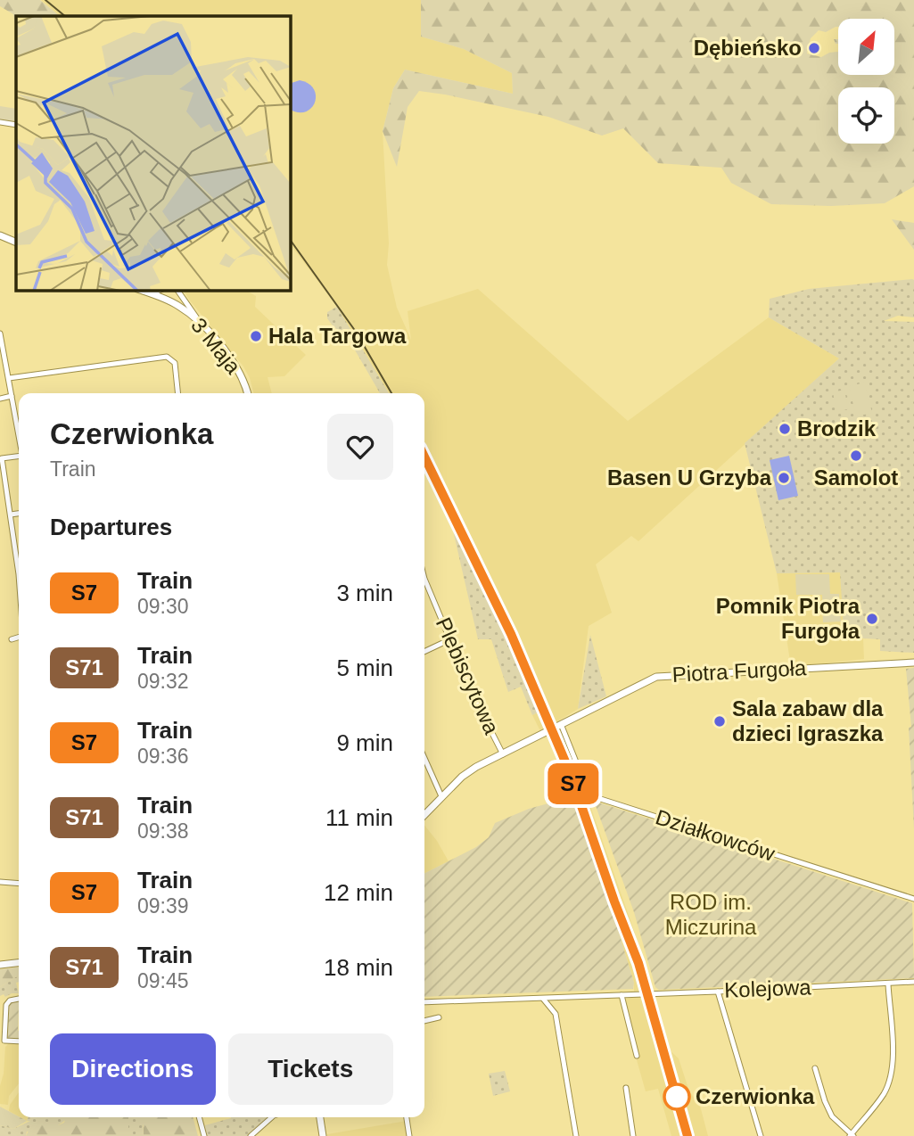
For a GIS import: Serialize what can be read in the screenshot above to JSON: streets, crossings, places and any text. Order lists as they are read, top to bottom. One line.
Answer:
{"streets":{"street":["3 Maja","Piotra Furgoła","Plebiscytowa","Działkowców","Kolejowa"]},"crossings":[["Piotra Furgoła","Plebiscytowa"],["Piotra Furgoła","Działkowców"]],"parks":["ROD im. Miczurina"],"places":["Dębieńsko","Hala Targowa","Brodzik","Samolot","Basen U Grzyba","Pomnik Piotra Furgoła","Sala zabaw dla dzieci Igraszka","Czerwionka"],"north":"top right","page":{"on_map":"S7","heading":[["Czerwionka","Train"],"Departures"],"list":[{"mark":"S7","name":"Train","note":"09:30","value":"3 min"},{"mark":"S71","name":"Train","note":"09:32","value":"5 min"},{"mark":"S7","name":"Train","note":"09:36","value":"9 min"},{"mark":"S71","name":"Train","note":"09:38","value":"11 min"},{"mark":"S7","name":"Train","note":"09:39","value":"12 min"},{"mark":"S71","name":"Train","note":"09:45","value":"18 min"}],"buttons":["Directions","Tickets"]}}
